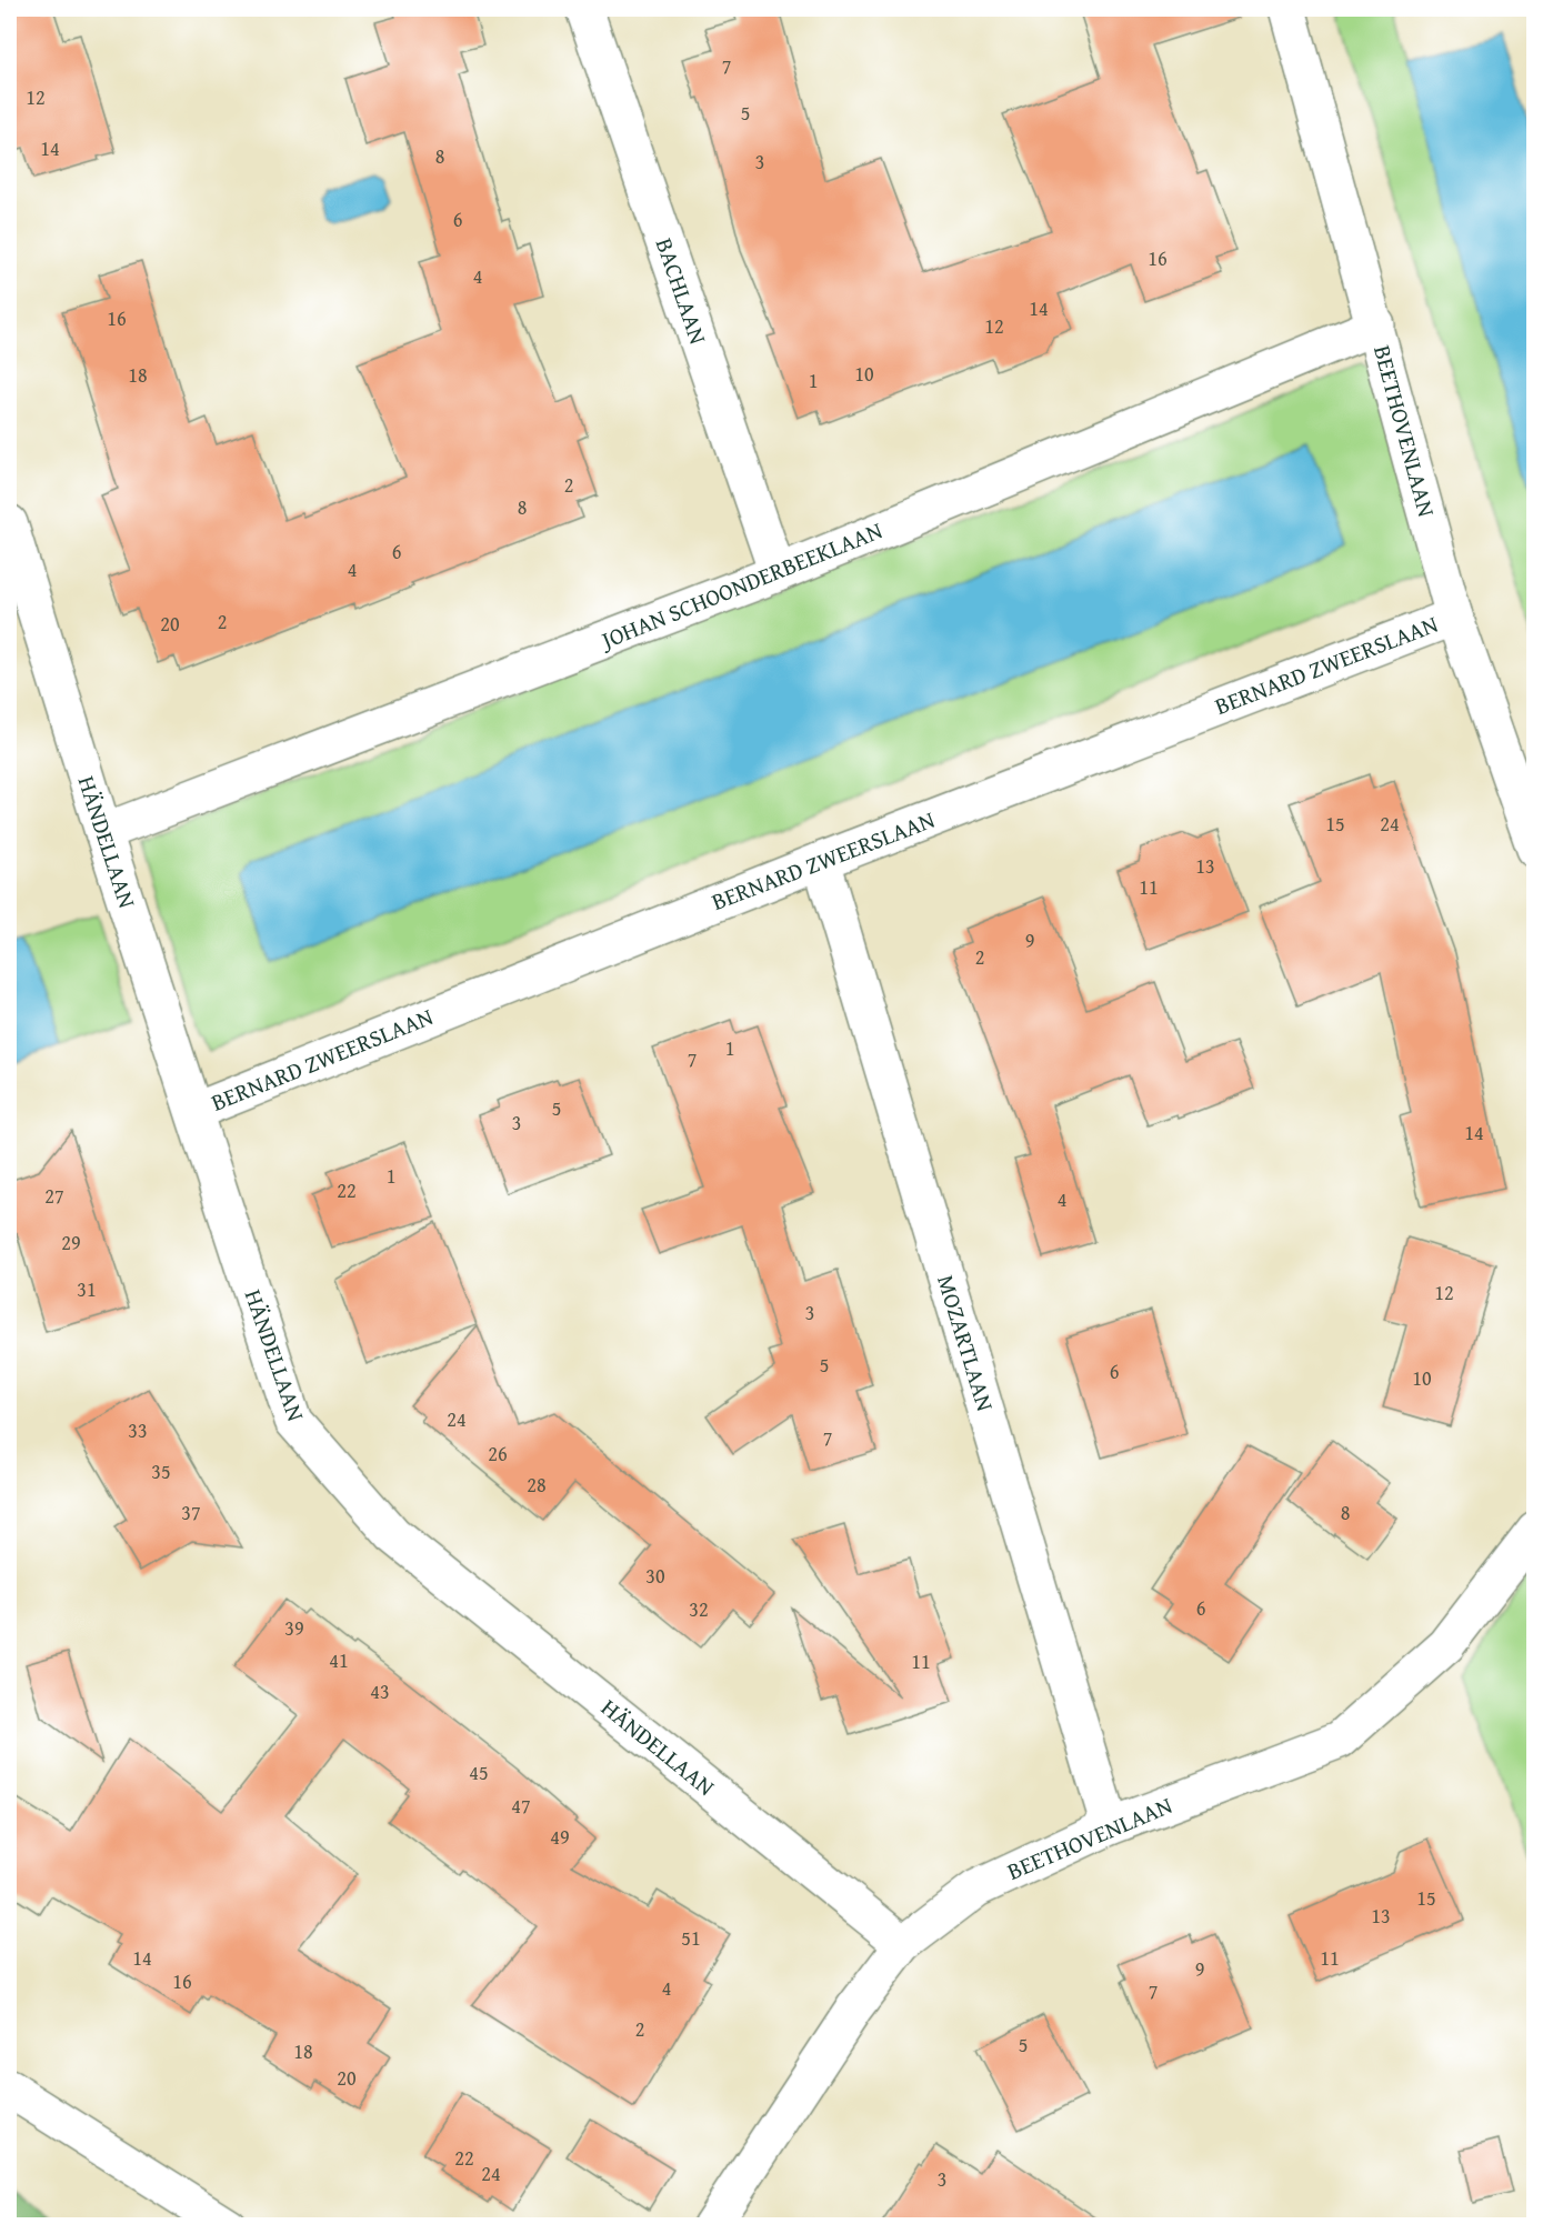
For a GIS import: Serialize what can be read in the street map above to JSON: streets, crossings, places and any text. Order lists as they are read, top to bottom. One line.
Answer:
{"streets":{"street":["BACHLAAN","BEETHOVENLAAN","JOHAN SCHOONDERBEEKLAAN","BERNARD ZWEERSLAAN","HÄNDELLAAN","MOZARTLAAN"]},"crossings":[["BACHLAAN","JOHAN SCHOONDERBEEKLAAN"],["BEETHOVENLAAN","JOHAN SCHOONDERBEEKLAAN"],["BEETHOVENLAAN","BERNARD ZWEERSLAAN"],["BEETHOVENLAAN","HÄNDELLAAN"],["BEETHOVENLAAN","MOZARTLAAN"],["JOHAN SCHOONDERBEEKLAAN","HÄNDELLAAN"],["BERNARD ZWEERSLAAN","HÄNDELLAAN"],["BERNARD ZWEERSLAAN","MOZARTLAAN"]],"house_numbers":["7","12","5","14","8","3","6","16","4","14","16","12","10","18","1","2","8","6","4","2","20","15","24","13","11","9","2","1","7","5","3","14","1","22","27","4","29","31","12","3","5","6","10","24","33","7","26","35","28","37","8","30","6","32","39","41","11","43","45","47","49","15","13","51","14","11","9","16","4","7","2","5","18","20","22","24","3"]}
